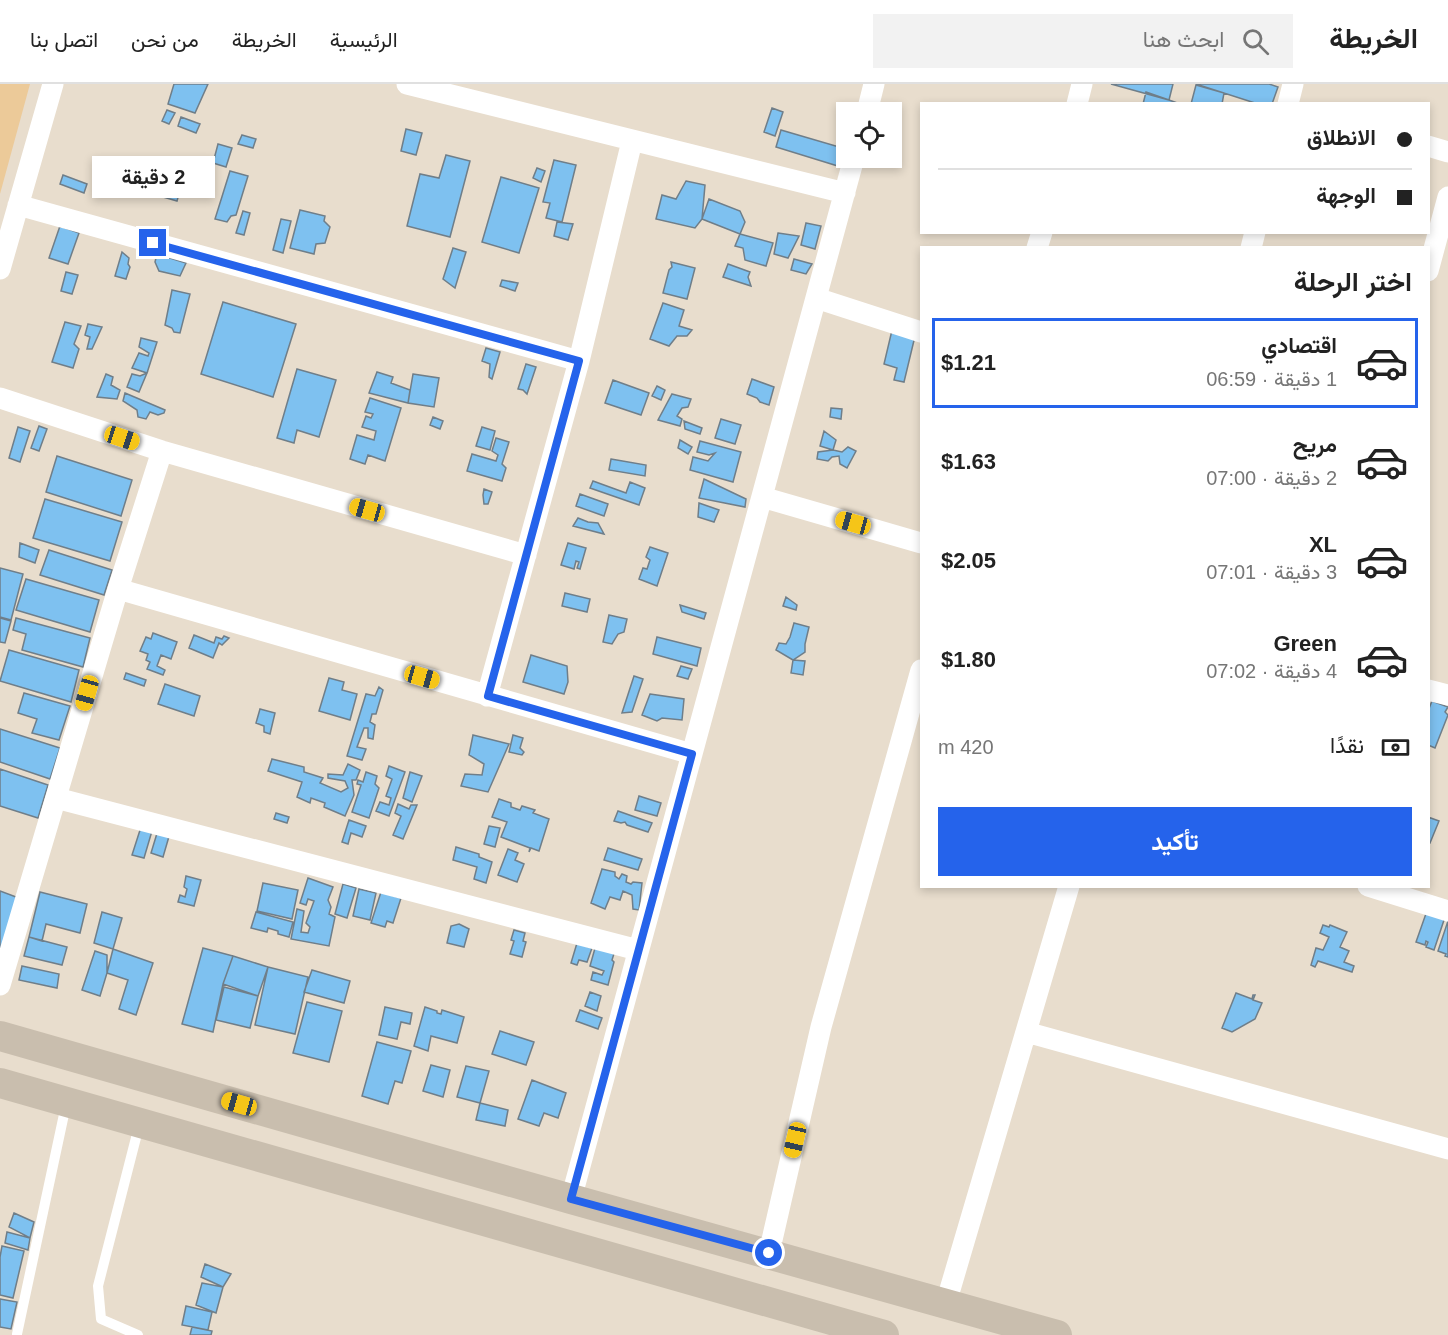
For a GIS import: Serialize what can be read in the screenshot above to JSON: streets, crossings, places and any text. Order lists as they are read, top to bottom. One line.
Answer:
{"page":{"header":"الخريطة","search":"ابحث هنا","nav":["الرئيسية","الخريطة","من نحن","اتصل بنا"],"banner":["الانطلاق","الوجهة"],"bubble":"2 دقيقة","heading":"اختر الرحلة","list":[{"name":"اقتصادي","note":"1 دقيقة · 06:59","value":"$1.21"},{"name":"مريح","note":"2 دقيقة · 07:00","value":"$1.63"},{"name":"XL","note":"3 دقيقة · 07:01","value":"$2.05"},{"name":"Green","note":"4 دقيقة · 07:02","value":"$1.80"}],"pay":["نقدًا","420 m"],"buttons":"تأكيد"}}
